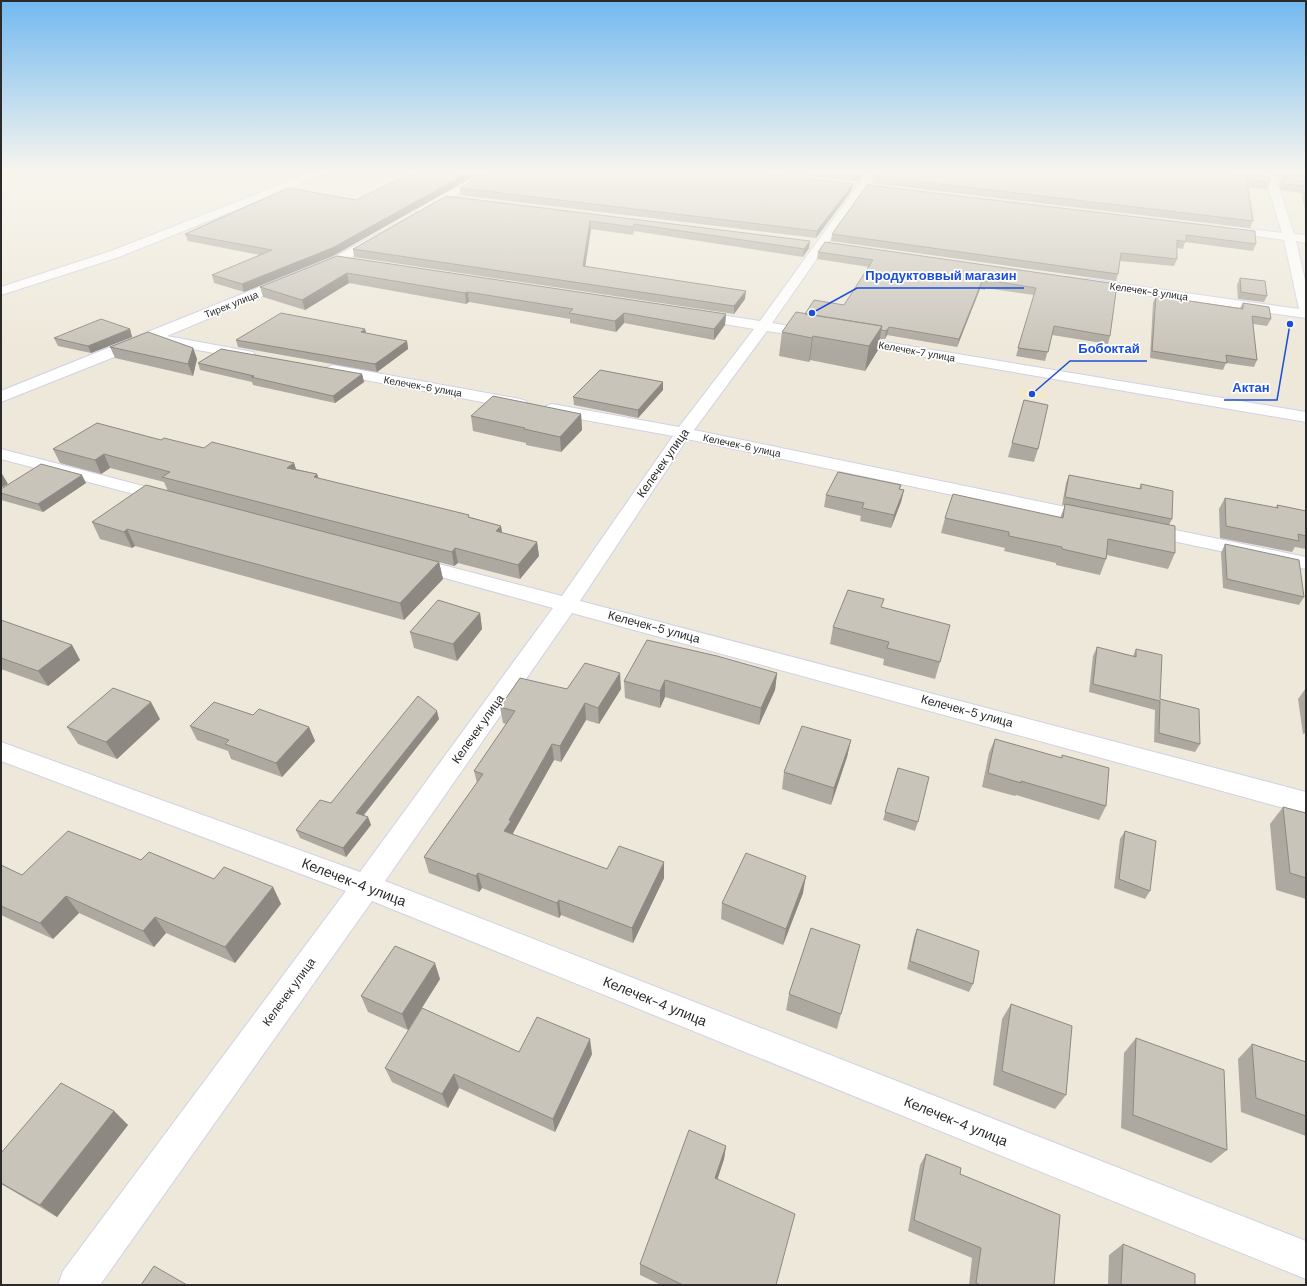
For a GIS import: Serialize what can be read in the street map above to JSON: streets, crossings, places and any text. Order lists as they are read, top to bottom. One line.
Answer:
{"streets":{"street":["Келечек-8 улица","Тирек улица","Келечек-7 улица","Келечек-6 улица","Келечек улица","Келечек-5 улица","Келечек-4 улица"]},"crossings":[["Келечек-7 улица","Келечек улица"],["Келечек-6 улица","Келечек улица"],["Келечек улица","Келечек-5 улица"],["Келечек улица","Келечек-4 улица"]],"places":["Продуктоввый магазин","Актан","Бобоктай"]}
